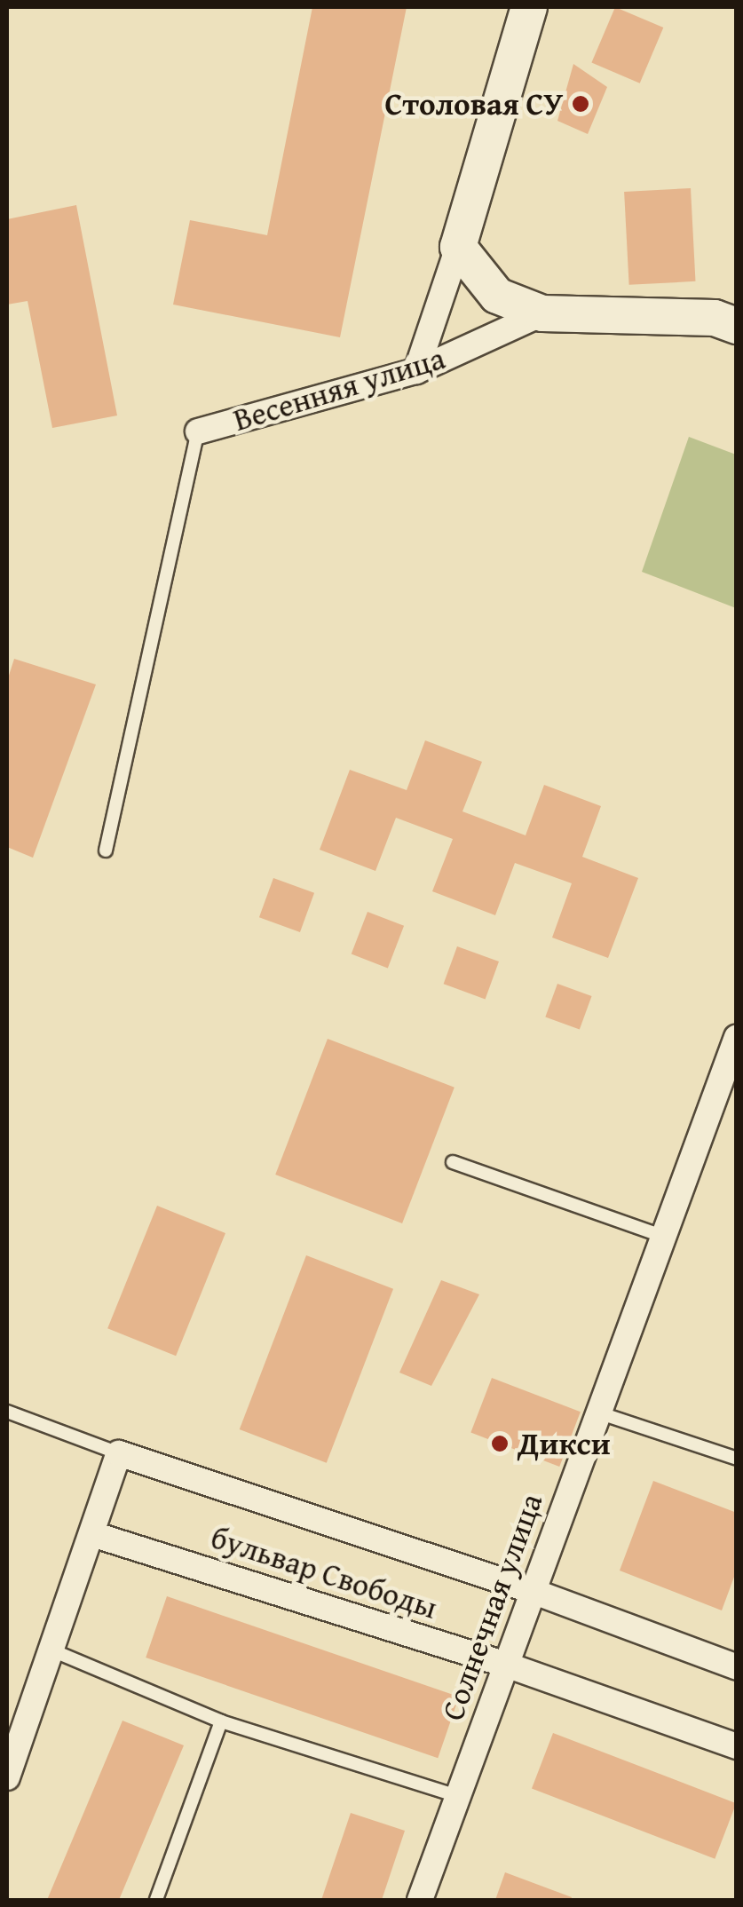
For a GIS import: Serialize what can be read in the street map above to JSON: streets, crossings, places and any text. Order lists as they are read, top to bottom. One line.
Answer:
{"streets":{"street":["Весенняя улица","бульвар Свободы","Солнечная улица"]},"crossings":[["бульвар Свободы","Солнечная улица"]],"places":["Столовая СУ","Дикси"]}
